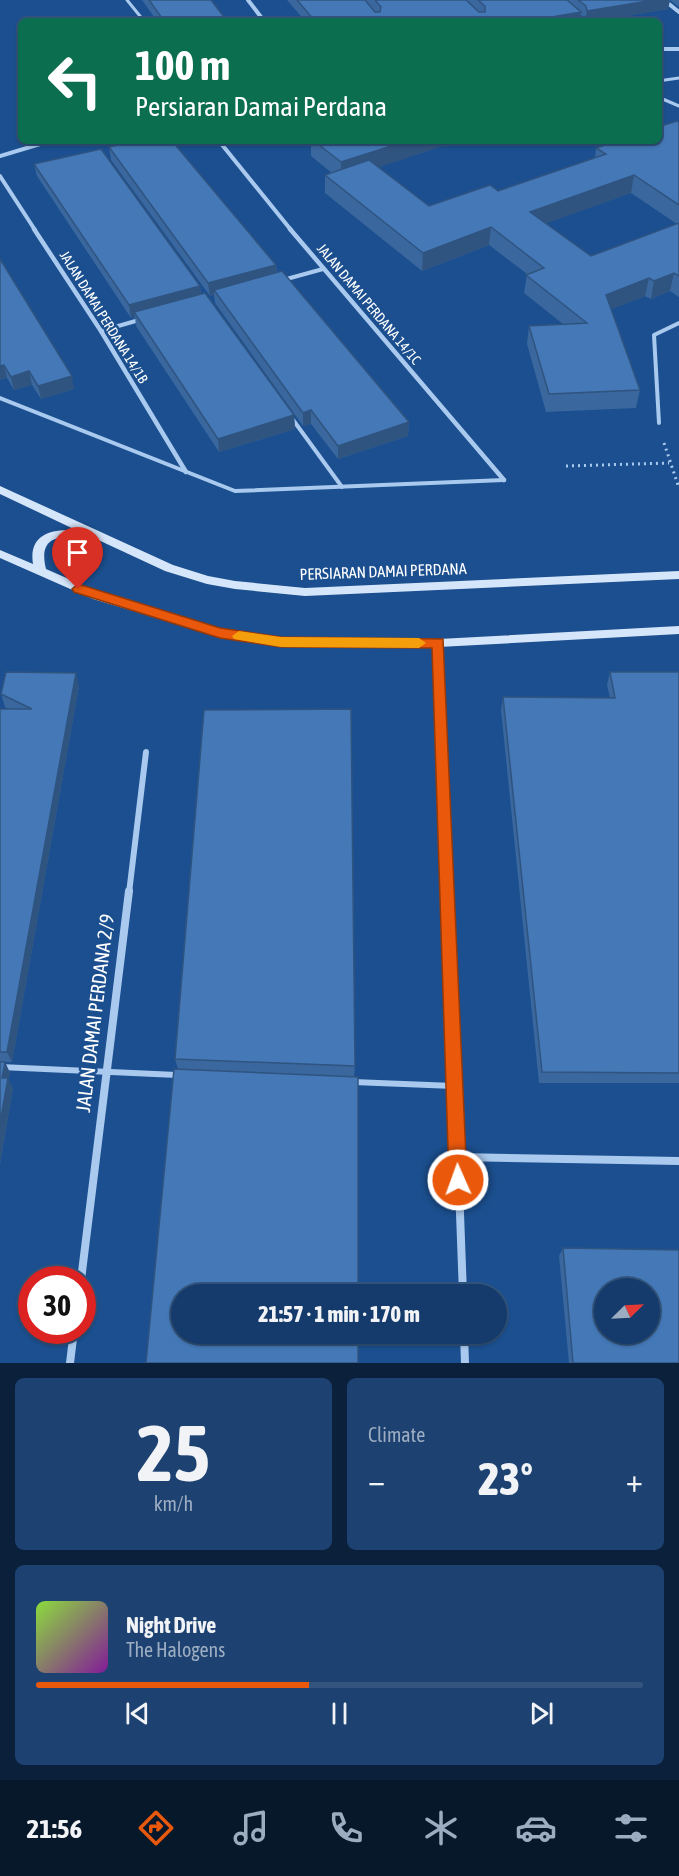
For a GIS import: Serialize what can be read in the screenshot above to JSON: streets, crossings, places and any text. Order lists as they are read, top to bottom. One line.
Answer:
{"streets":{"main road":["PERSIARAN DAMAI PERDANA"],"street":["JALAN DAMAI PERDANA 14/1C","JALAN DAMAI PERDANA 14/1B","JALAN DAMAI PERDANA 2/9"]},"north":"top right","page":{"turn":["100 m","Persiaran Damai Perdana"],"limit":"30","trip":"21:57 · 1 min · 170 m","tile":[["25","km/h"],"Climate"],"heat":["−","23°","+"],"song":["Night Drive","The Halogens"],"tabs":"21:56"}}
